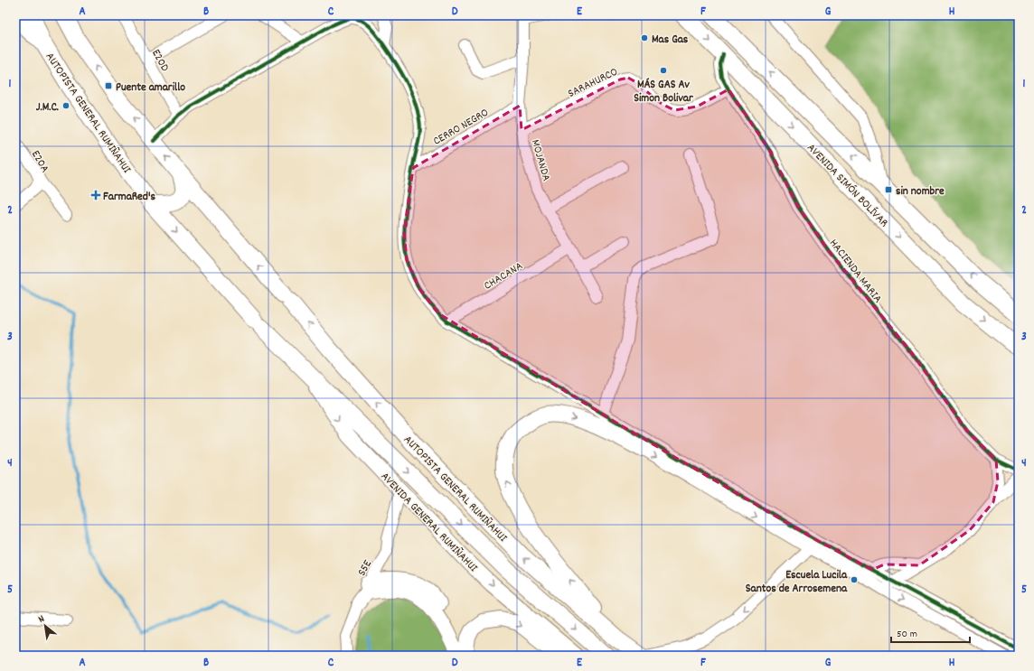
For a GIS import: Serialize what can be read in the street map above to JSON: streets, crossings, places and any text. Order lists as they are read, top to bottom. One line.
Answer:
{"streets":{"highway":["AUTOPISTA GENERAL RUMIÑAHUI","AVENIDA SIMÓN BOLÍVAR"],"main road":["AVENIDA GENERAL RUMIÑAHUI"],"street":["E20D","SARAHURCO","CERRO NEGRO","MOJANDA","E20A","HACIENDA MARIA","CHACANA","S5E"]},"crossings":[["SARAHURCO","MOJANDA"],["SARAHURCO","HACIENDA MARIA"],["AUTOPISTA GENERAL RUMIÑAHUI","AVENIDA GENERAL RUMIÑAHUI"],["CERRO NEGRO","MOJANDA"],["MOJANDA","CHACANA"],["AVENIDA SIMÓN BOLÍVAR","HACIENDA MARIA"],["AVENIDA GENERAL RUMIÑAHUI","S5E"]],"one_way":["AVENIDA GENERAL RUMIÑAHUI"],"places":{"other":["Mas Gas","MÁS GAS Av Simon Bolivar","J.M.C.","Escuela Lucila Santos de Arrosemena"],"transit":["Puente amarillo","sin nombre"],"health":["FarmaRed's"]},"scale_bar":"50 m","north":"top left","grid":{"columns":["A","B","C","D","E","F","G","H"],"rows":["1","2","3","4","5"]}}
